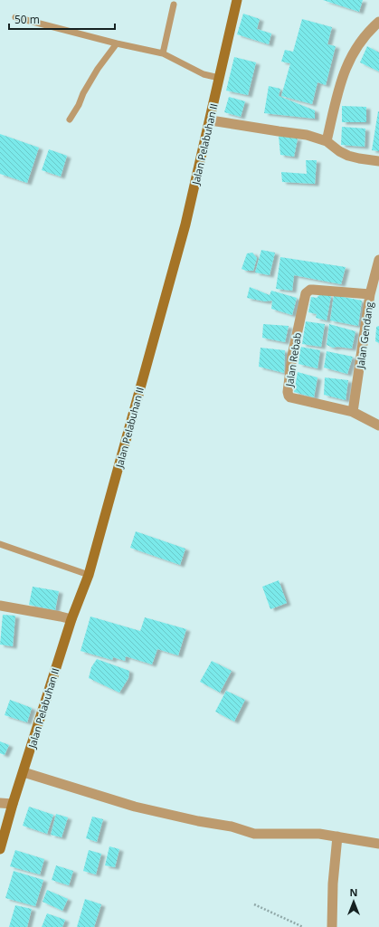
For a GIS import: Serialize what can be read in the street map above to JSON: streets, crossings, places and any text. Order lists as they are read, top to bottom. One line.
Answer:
{"streets":{"main road":["Jalan Pelabuhan II"],"street":["Jalan Gendang","Jalan Rebab"]},"crossings":[["Jalan Gendang","Jalan Rebab"]],"scale_bar":"50 m","north":"top"}
